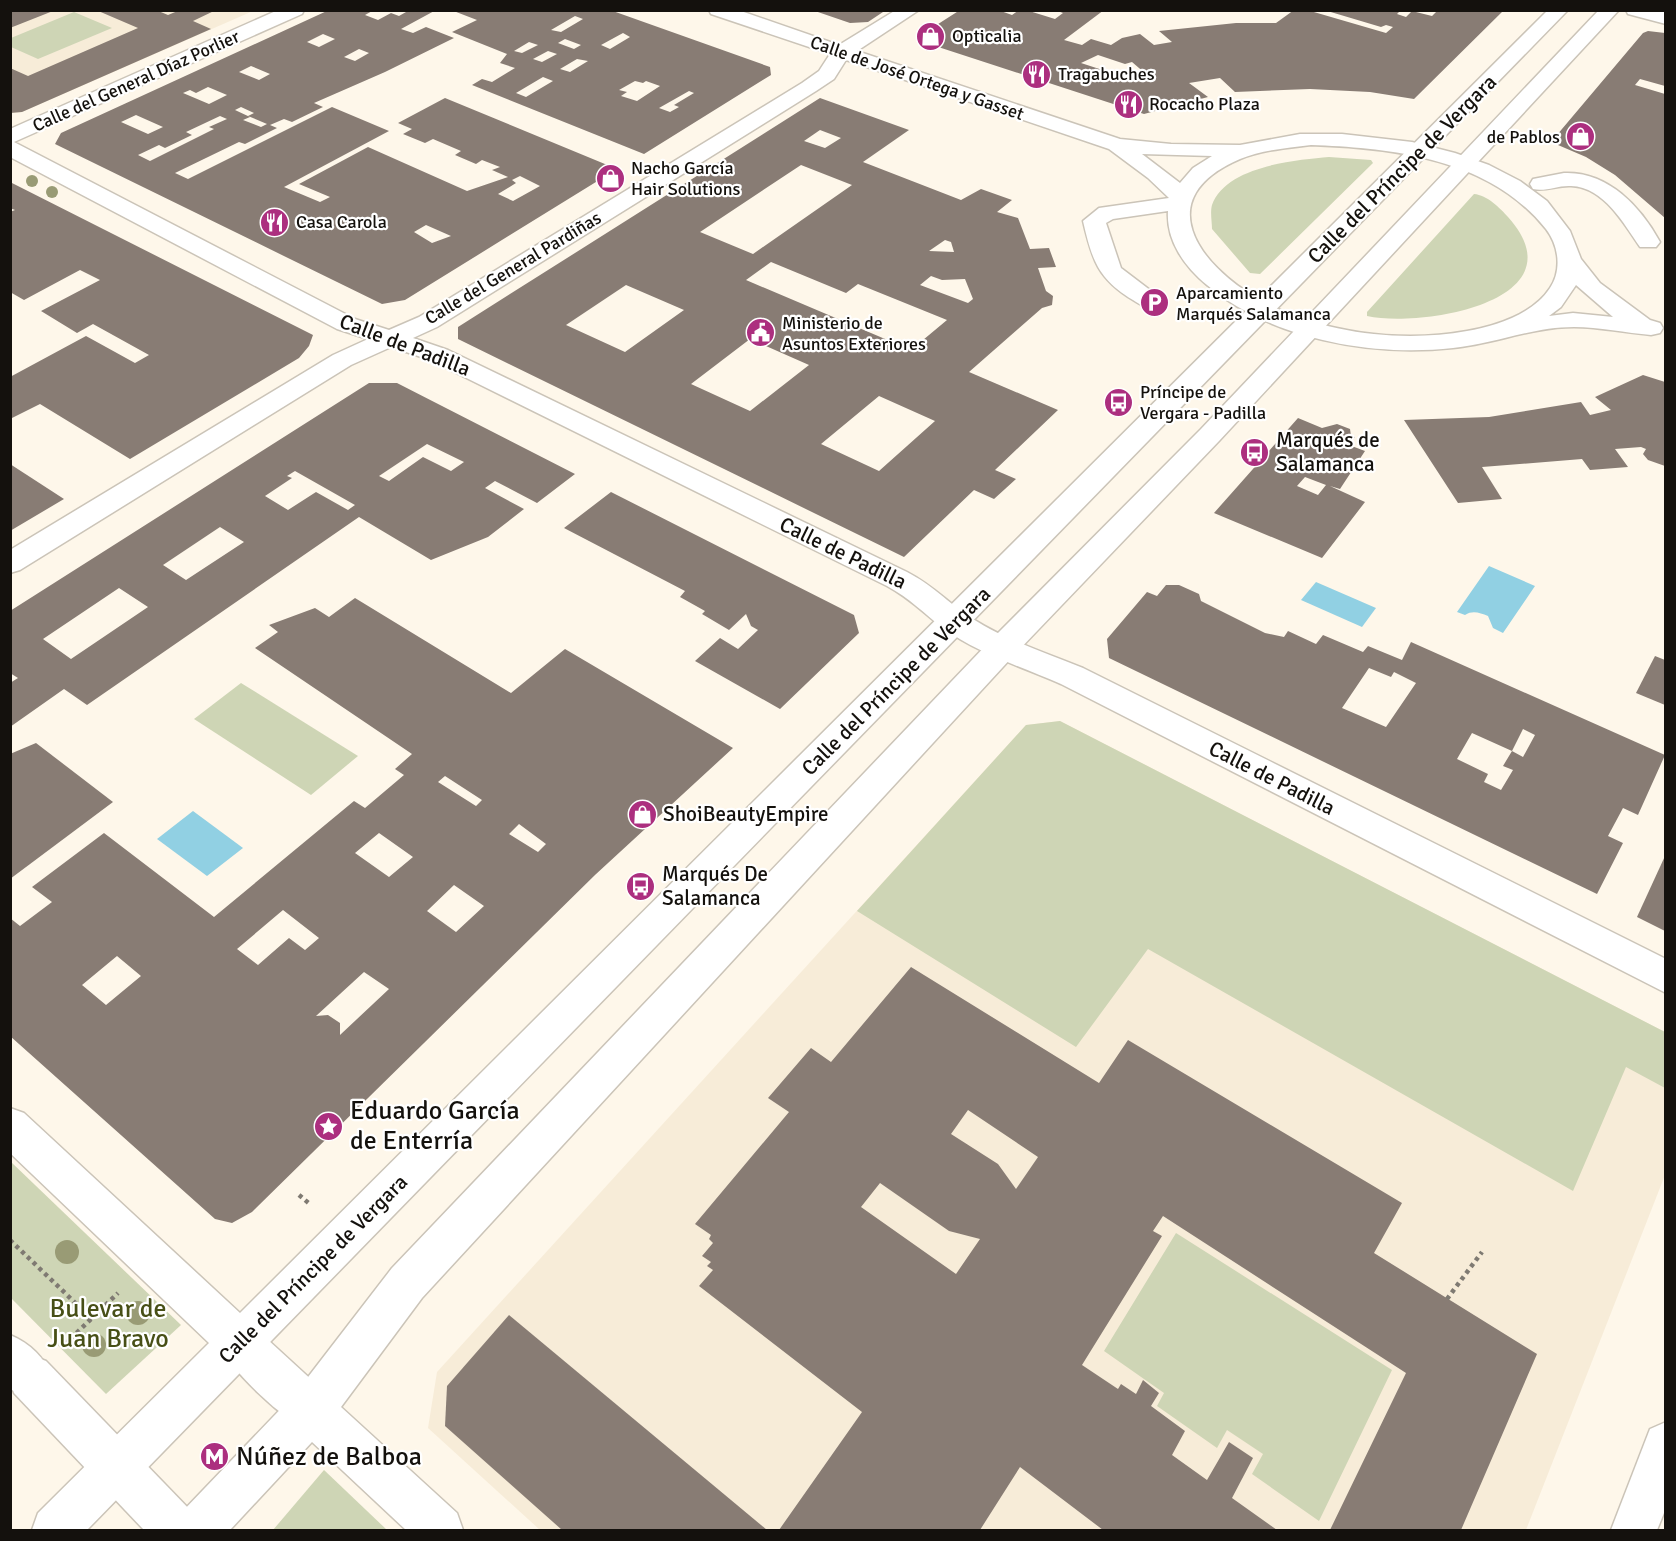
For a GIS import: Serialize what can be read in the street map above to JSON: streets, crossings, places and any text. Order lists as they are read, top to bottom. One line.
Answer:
{"streets":{"street":["Calle de José Ortega y Gasset","Calle del General Díaz Porlier","Calle del Príncipe de Vergara","Calle del General Pardiñas","Calle de Padilla"]},"crossings":[["Calle de José Ortega y Gasset","Calle del General Pardiñas"],["Calle del Príncipe de Vergara","Calle de Padilla"],["Calle del General Pardiñas","Calle de Padilla"]],"parks":["Bulevar de Juan Bravo"],"places":{"shop":["Opticalia","de Pablos","Nacho García Hair Solutions","ShoiBeautyEmpire"],"restaurant":["Tragabuches","Rocacho Plaza","Casa Carola"],"parking":["Aparcamiento Marqués Salamanca"],"public building":["Ministerio de Asuntos Exteriores"],"bus stop":["Príncipe de Vergara - Padilla","Marqués de Salamanca","Marqués De Salamanca"],"place":["Eduardo García de Enterría"],"metro station":["Núñez de Balboa"]}}
